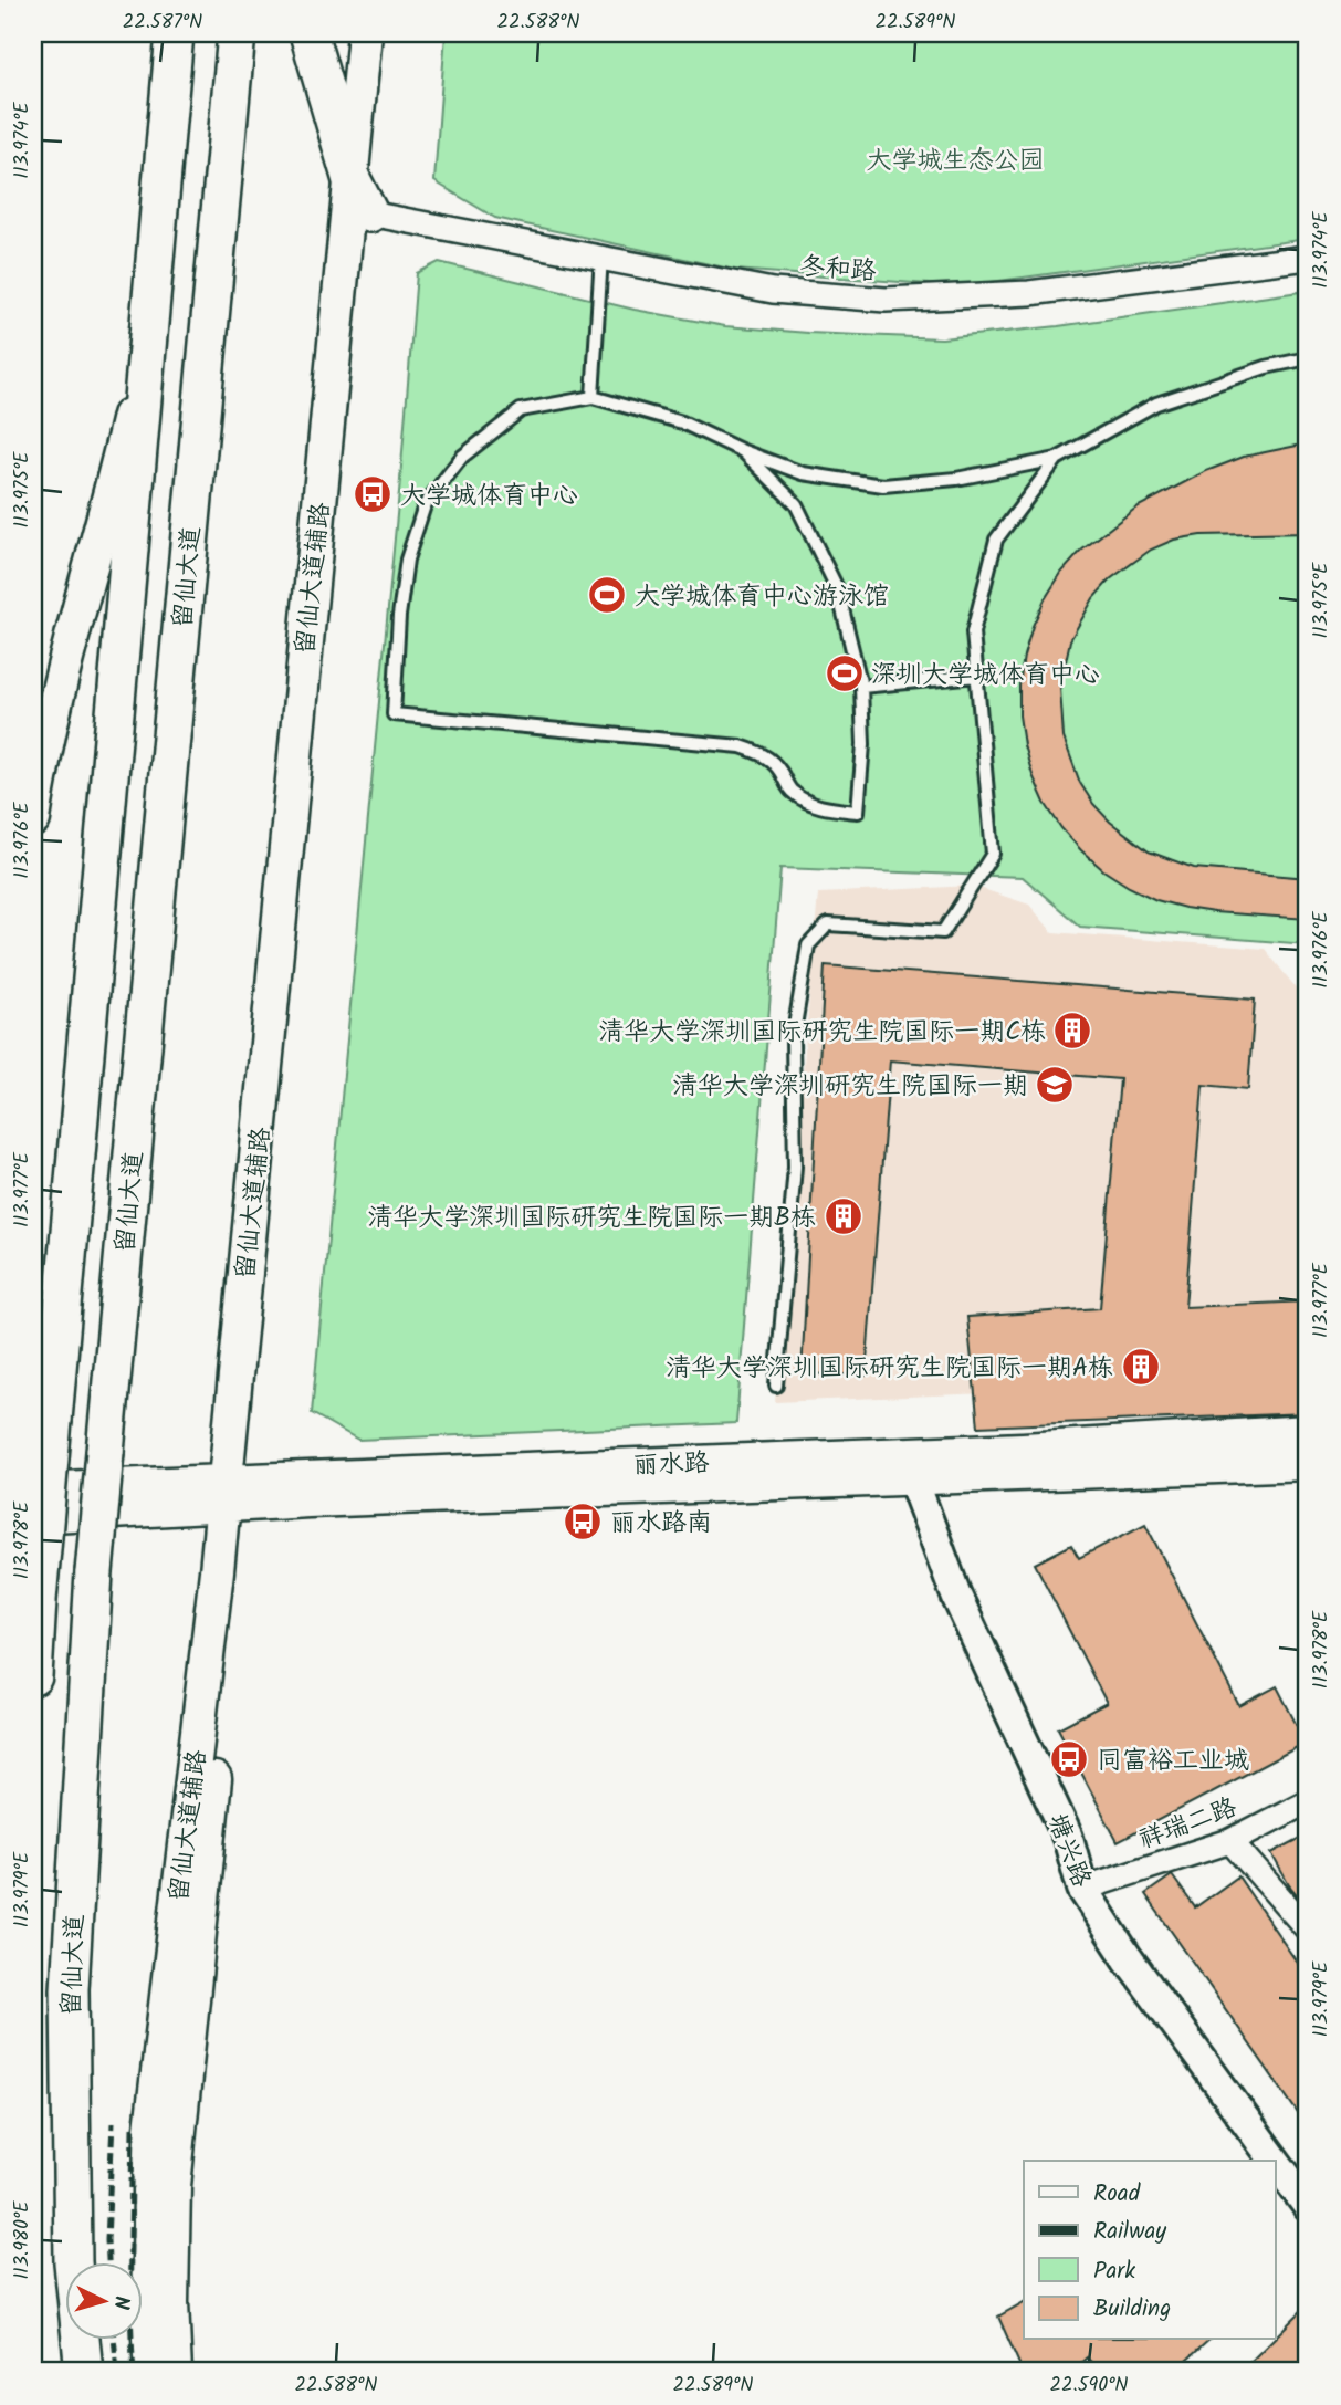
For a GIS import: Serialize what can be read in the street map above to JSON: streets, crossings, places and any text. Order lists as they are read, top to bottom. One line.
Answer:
{"streets":{"main road":["留仙大道","留仙大道辅路","丽水路"],"street":["冬和路","祥瑞二路","塘兴路"]},"crossings":[["冬和路","留仙大道辅路"],["留仙大道辅路","丽水路"],["丽水路","塘兴路"],["祥瑞二路","塘兴路"]],"parks":["大学城生态公园"],"places":{"bus stop":["大学城体育中心","丽水路南","同富裕工业城"],"sports":["大学城体育中心游泳馆","深圳大学城体育中心"],"building":["清华大学深圳国际研究生院国际一期C栋","清华大学深圳国际研究生院国际一期B栋","清华大学深圳国际研究生院国际一期A栋"],"school or university":["清华大学深圳研究生院国际一期"]},"legend":["Road","Railway","Park","Building"],"north":"right","coordinates":["22.587°N","22.588°N","22.589°N","113.974°E","113.975°E","113.976°E","113.977°E","113.978°E","113.979°E","113.980°E","22.590°N"]}
